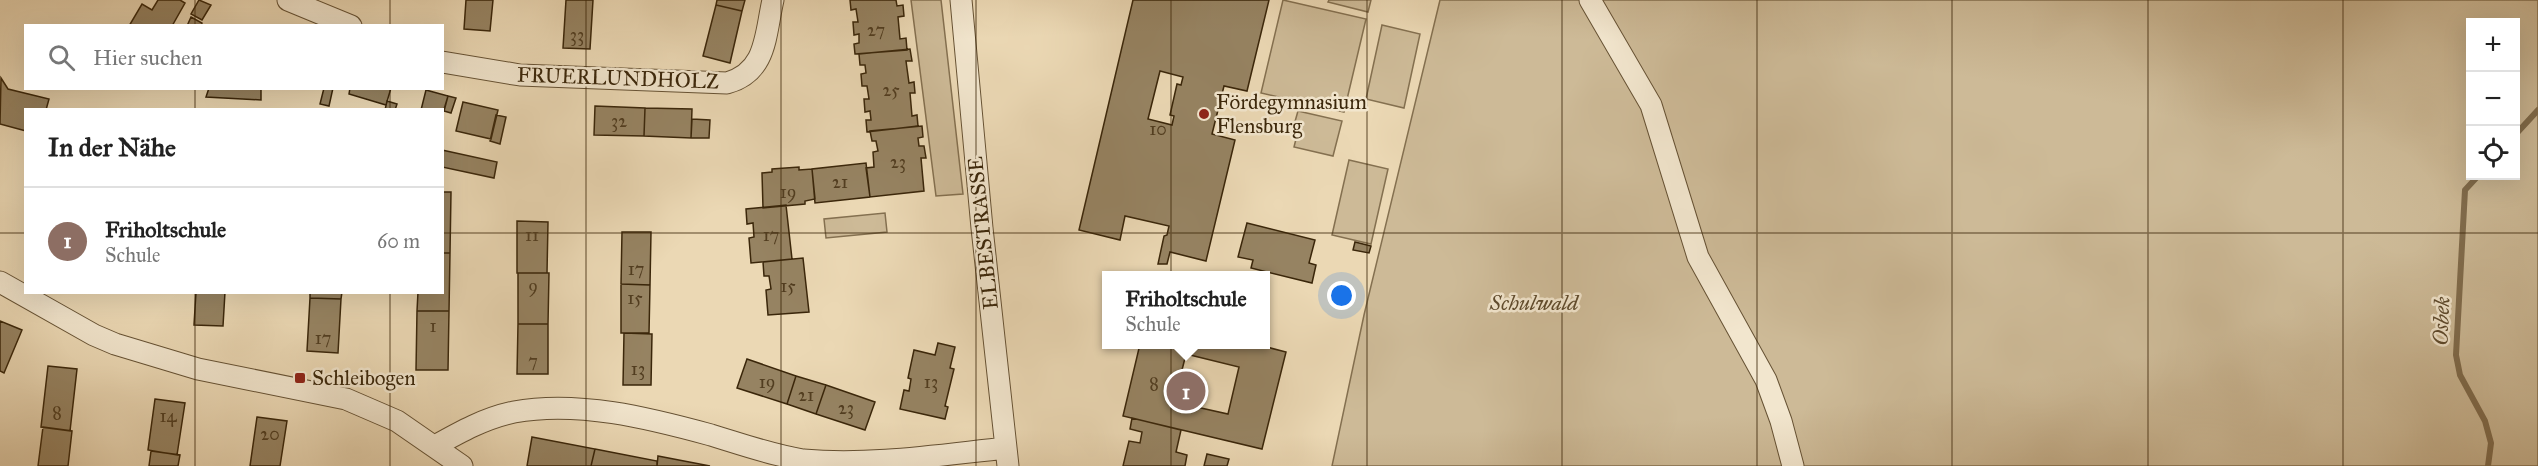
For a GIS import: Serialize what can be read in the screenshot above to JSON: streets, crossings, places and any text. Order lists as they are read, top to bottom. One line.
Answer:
{"streets":{"street":["FRUERLUNDHOLZ","ELBESTRASSE"]},"water":["Osbek"],"parks":["Schulwald"],"places":{"other":["Fördegymnasium Flensburg"],"transit":["Schleibogen"]},"house_numbers":["27","33","25","32","10","23","21","19","11","17","17","9","15","15","1","17","7","13","19","13","8","21","23","8","14","20"],"page":{"map_buttons":["+","−"],"search":"Hier suchen","heading":"In der Nähe","list":[{"mark":"1","name":"Friholtschule","note":"Schule","value":"60 m"}],"popup":["Friholtschule","Schule"],"pins":"1"}}
